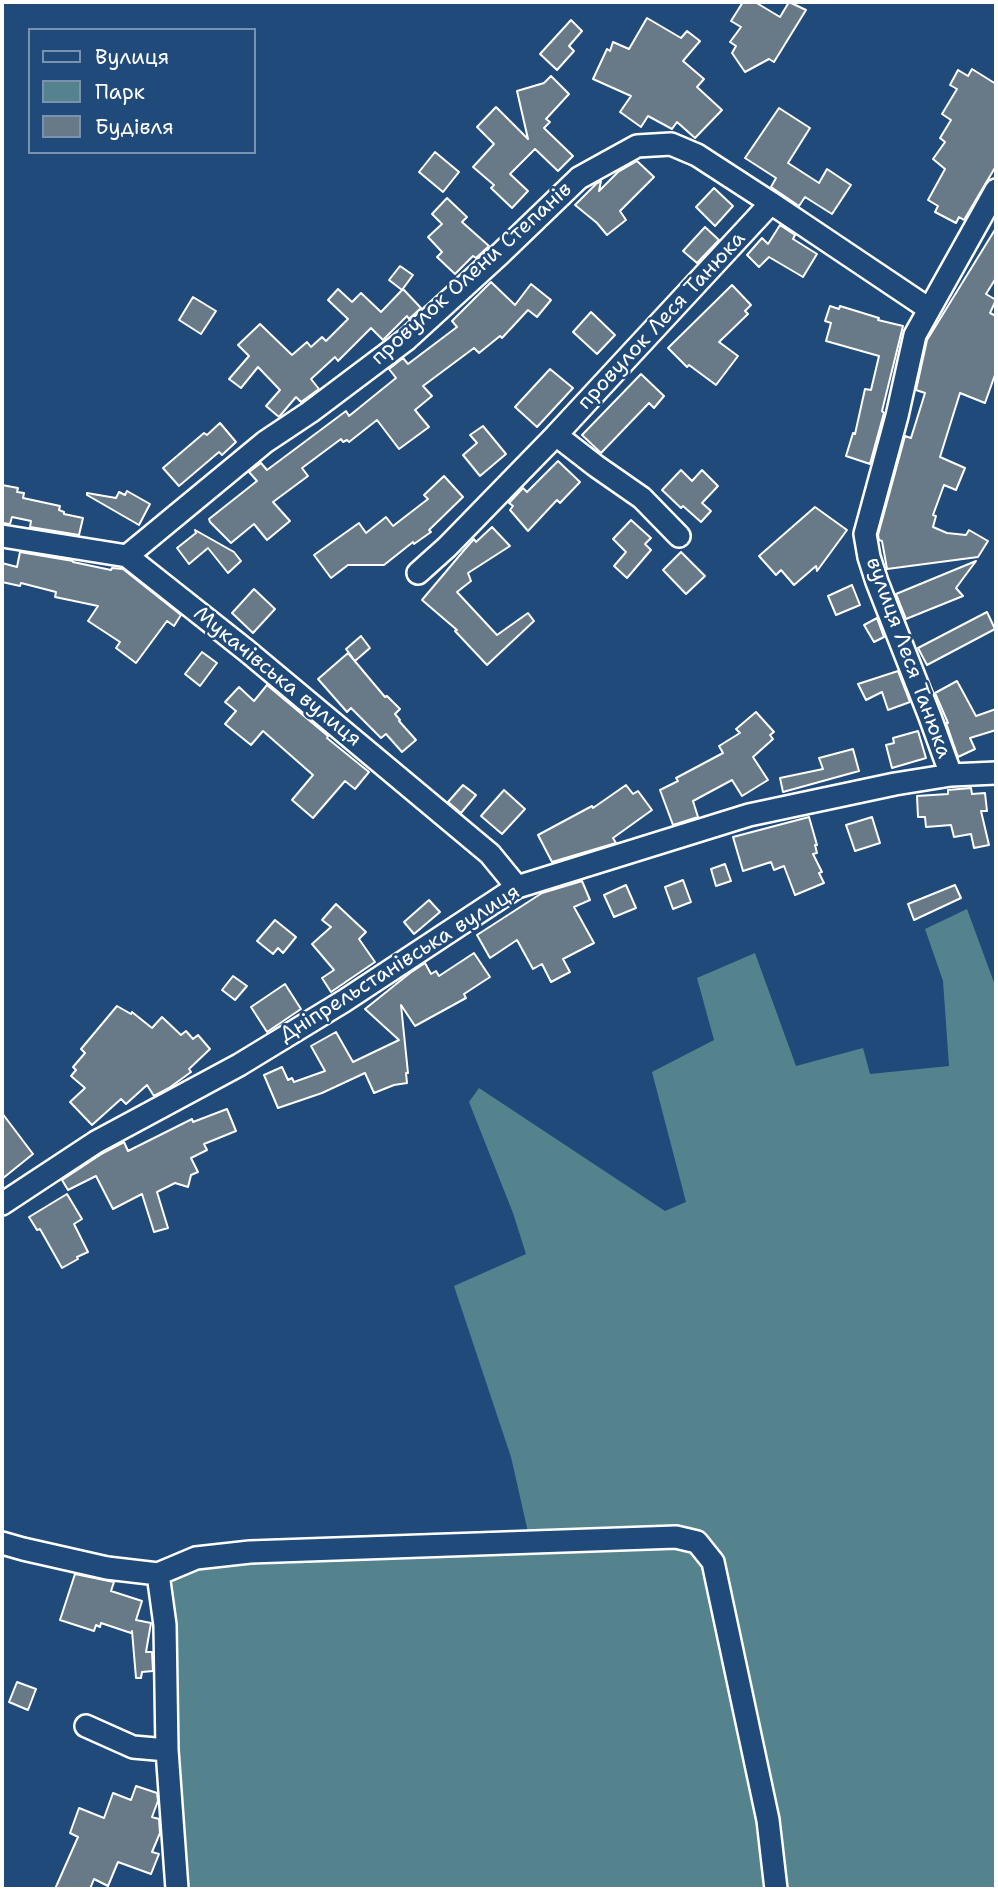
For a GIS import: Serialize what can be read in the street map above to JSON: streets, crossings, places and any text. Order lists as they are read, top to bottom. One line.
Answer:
{"streets":{"street":["провулок Олени Степанів","провулок Леся Танюка","вулиця Леся Танюка","Мукачівська вулиця","Дніпрельстанівська вулиця"]},"crossings":[["провулок Олени Степанів","провулок Леся Танюка"],["провулок Олени Степанів","Мукачівська вулиця"],["вулиця Леся Танюка","Дніпрельстанівська вулиця"],["Мукачівська вулиця","Дніпрельстанівська вулиця"]],"legend":["Вулиця","Парк","Будівля"]}
